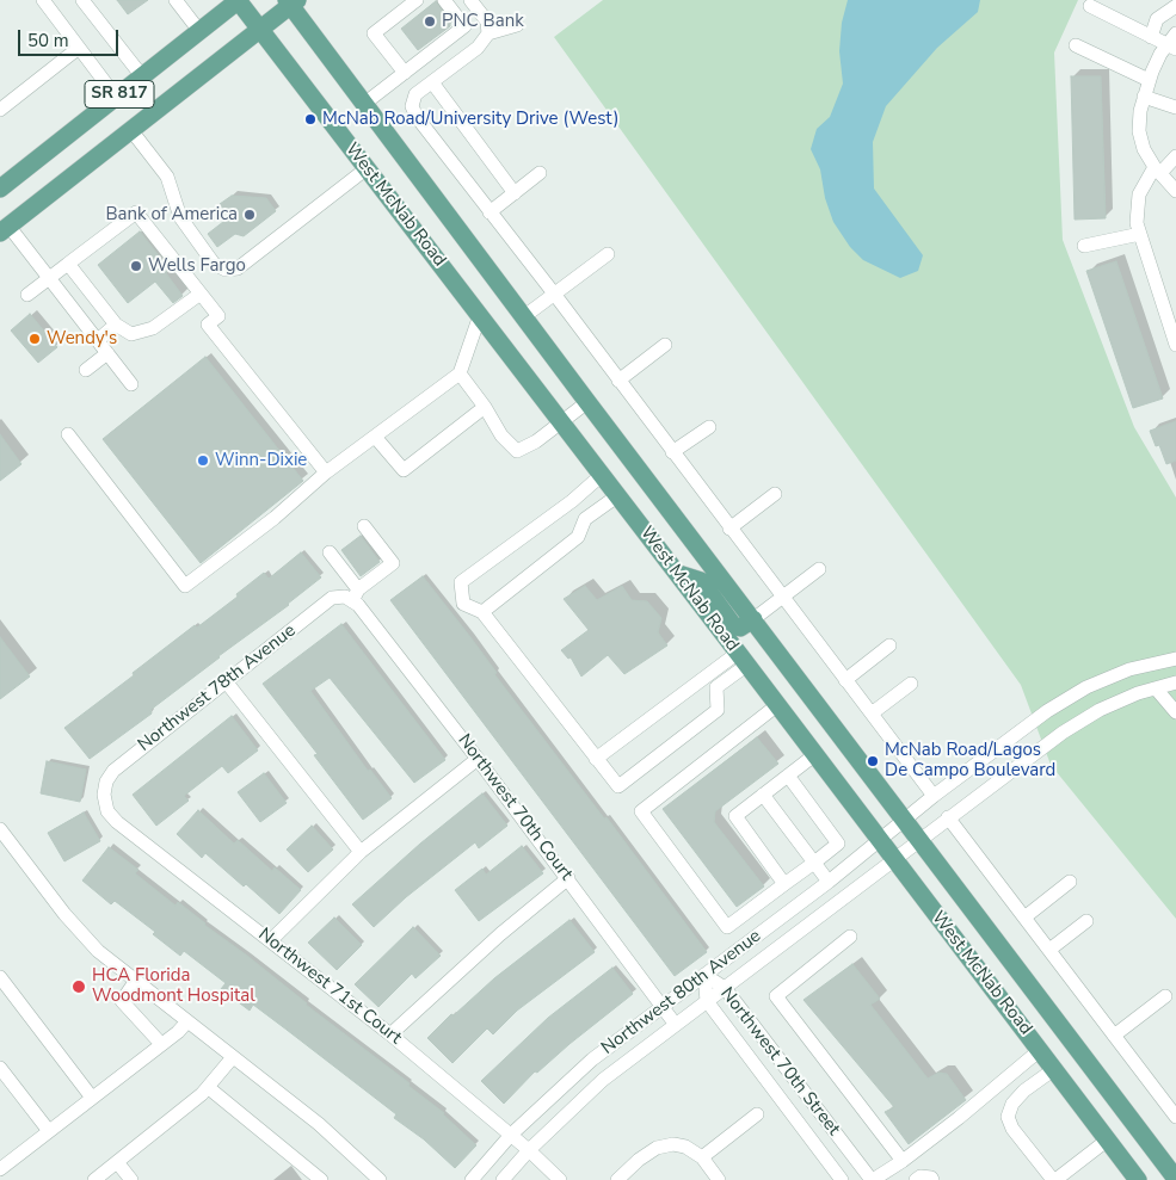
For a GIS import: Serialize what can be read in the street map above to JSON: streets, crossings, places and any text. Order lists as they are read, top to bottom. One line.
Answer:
{"streets":{"main road":["SR 817","West McNab Road"],"street":["Northwest 78th Avenue","Northwest 70th Court","Northwest 71st Court","Northwest 80th Avenue","Northwest 70th Street"]},"crossings":[["SR 817","West McNab Road"],["West McNab Road","Northwest 80th Avenue"],["Northwest 78th Avenue","Northwest 70th Court"],["Northwest 78th Avenue","Northwest 71st Court"],["Northwest 70th Court","Northwest 80th Avenue"],["Northwest 71st Court","Northwest 80th Avenue"],["Northwest 80th Avenue","Northwest 70th Street"]],"places":["PNC Bank","McNab Road/University Drive (West)","Bank of America","Wells Fargo","Wendy's","Winn-Dixie","McNab Road/Lagos De Campo Boulevard","HCA Florida Woodmont Hospital"],"scale_bar":"50 m"}
